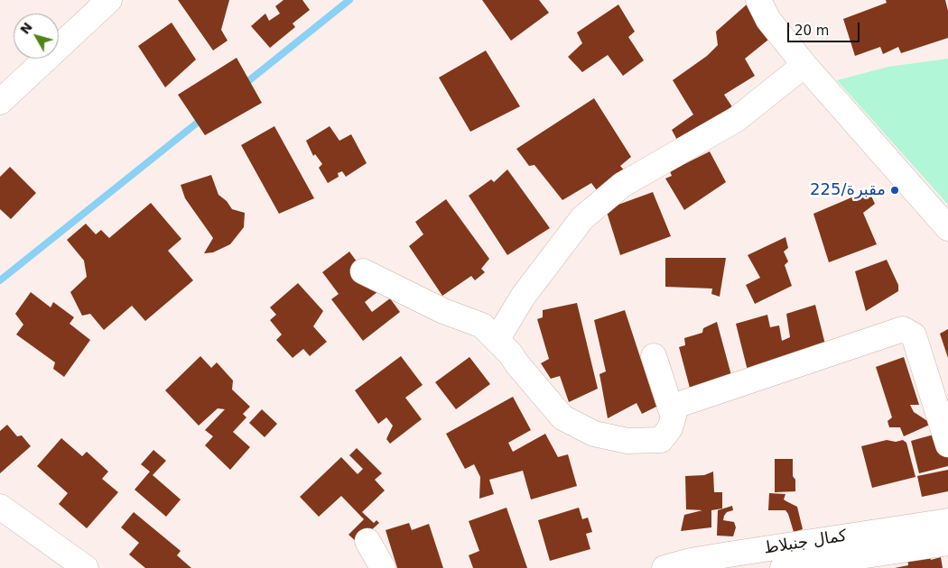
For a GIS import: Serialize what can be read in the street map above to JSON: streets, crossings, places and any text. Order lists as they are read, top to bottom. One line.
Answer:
{"streets":{"street":["كمال جنبلاط"]},"places":["مقبرة/225"],"scale_bar":"20 m","north":"top left"}
